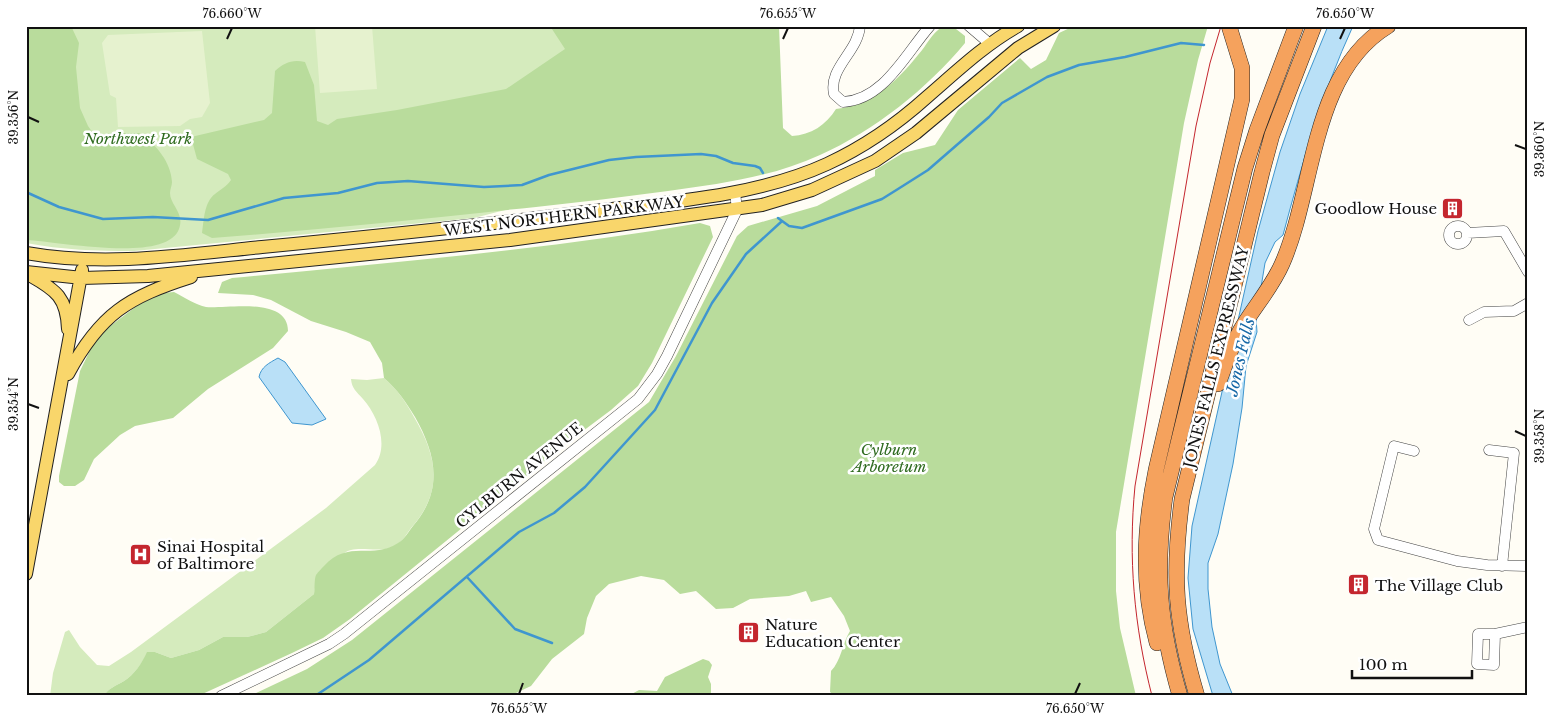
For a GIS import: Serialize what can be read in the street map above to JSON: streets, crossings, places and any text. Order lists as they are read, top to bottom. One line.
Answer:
{"streets":{"highway":["JONES FALLS EXPRESSWAY"],"main road":["WEST NORTHERN PARKWAY"],"street":["CYLBURN AVENUE"]},"crossings":[["WEST NORTHERN PARKWAY","CYLBURN AVENUE"]],"water":["Jones Falls"],"parks":["Northwest Park","Cylburn Arboretum"],"places":{"building":["Goodlow House","The Village Club","Nature Education Center"],"hospital":["Sinai Hospital of Baltimore"]},"scale_bar":"100 m","coordinates":["76.660°W","76.655°W","76.650°W","39.356°N","39.360°N","39.354°N","39.358°N"]}
